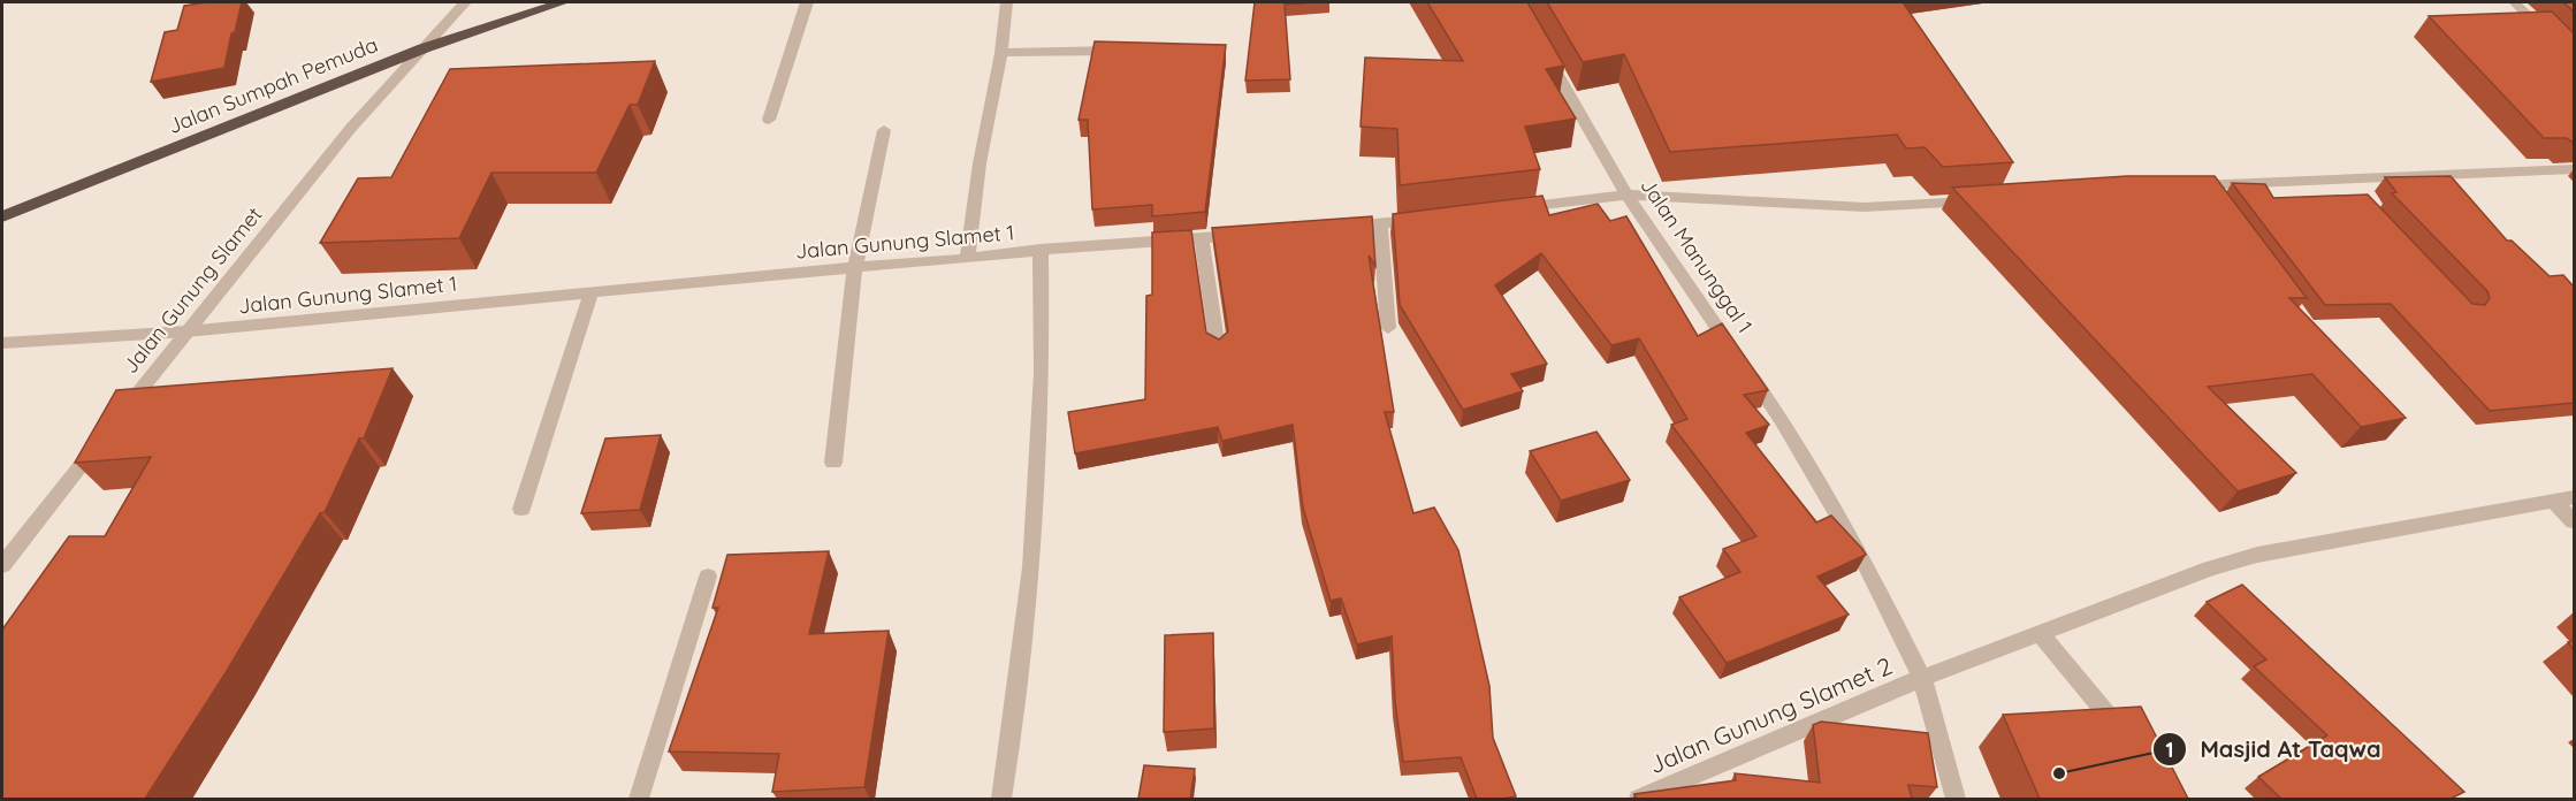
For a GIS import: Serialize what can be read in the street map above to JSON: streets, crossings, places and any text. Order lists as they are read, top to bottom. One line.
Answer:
{"streets":{"highway":["Jalan Sumpah Pemuda"],"street":["Jalan Gunung Slamet 1","Jalan Manunggal 1","Jalan Gunung Slamet","Jalan Gunung Slamet 2"]},"crossings":[["Jalan Sumpah Pemuda","Jalan Gunung Slamet"],["Jalan Gunung Slamet 1","Jalan Gunung Slamet"],["Jalan Manunggal 1","Jalan Gunung Slamet 2"]],"places":["Masjid At Taqwa"]}
